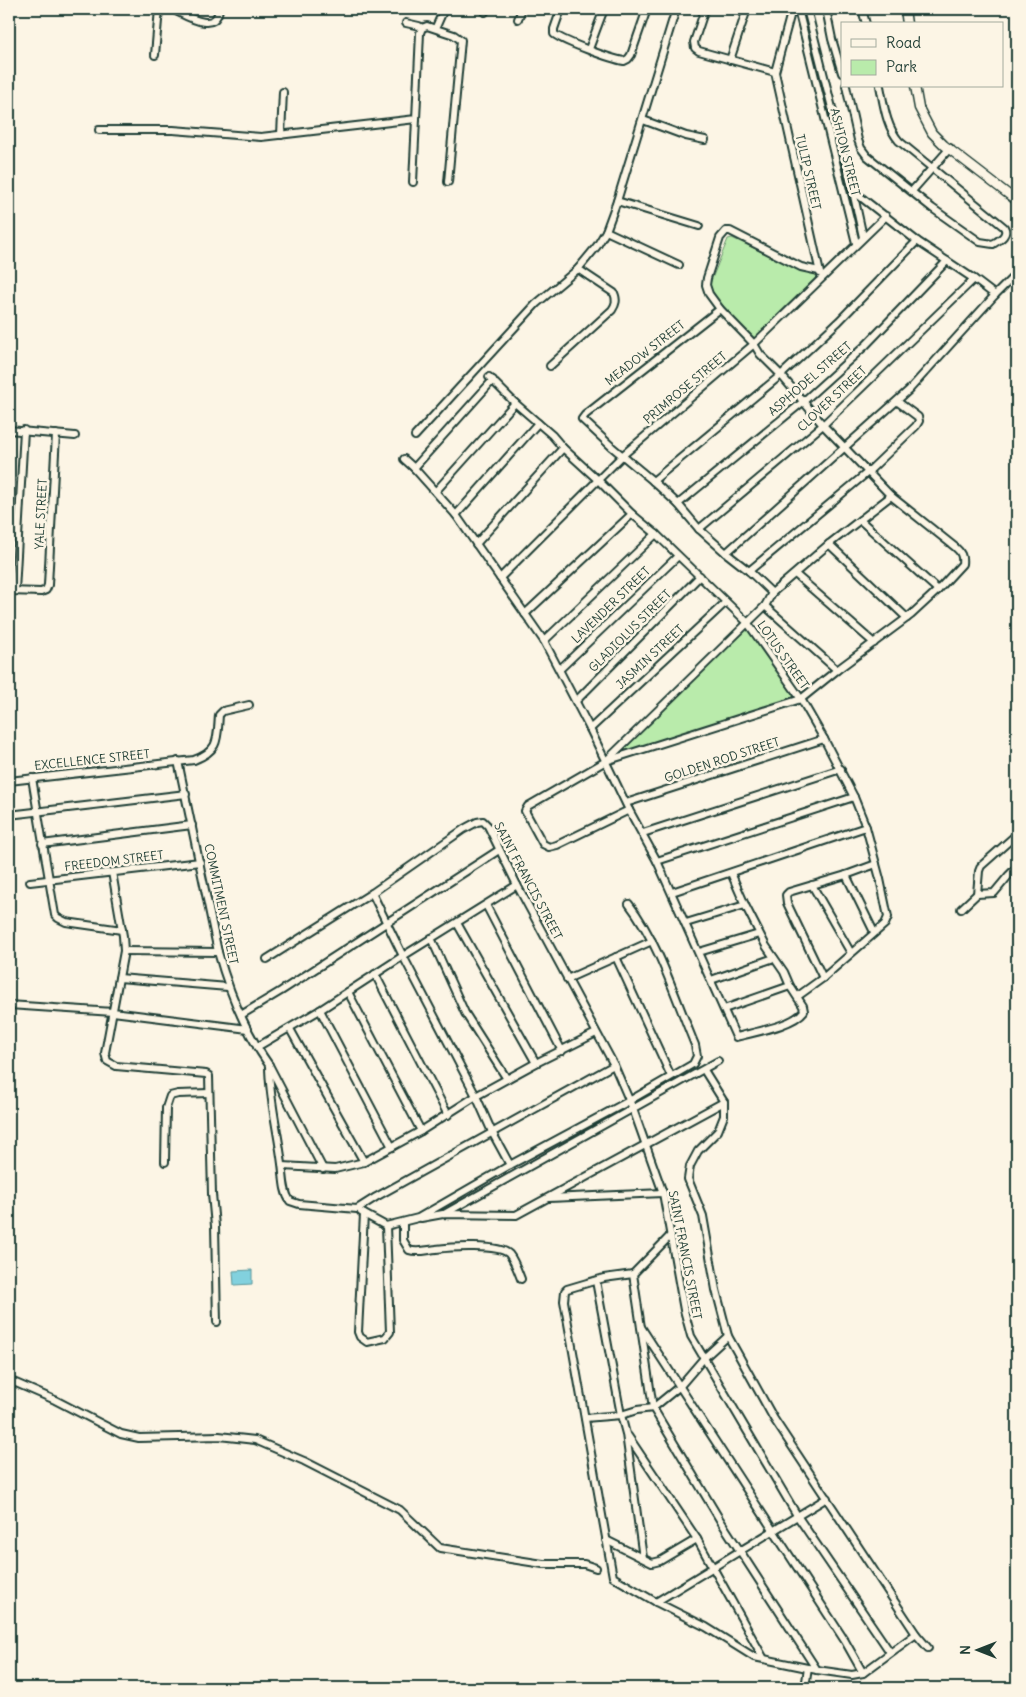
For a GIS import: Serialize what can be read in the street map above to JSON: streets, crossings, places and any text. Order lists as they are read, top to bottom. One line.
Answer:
{"streets":{"street":["ASHTON STREET","TULIP STREET","MEADOW STREET","ASPHODEL STREET","PRIMROSE STREET","CLOVER STREET","YALE STREET","LAVENDER STREET","GLADIOLUS STREET","LOTUS STREET","JASMIN STREET","EXCELLENCE STREET","GOLDEN ROD STREET","FREEDOM STREET","SAINT FRANCIS STREET","COMMITMENT STREET"]},"crossings":[["ASHTON STREET","PRIMROSE STREET"],["TULIP STREET","PRIMROSE STREET"],["MEADOW STREET","PRIMROSE STREET"],["PRIMROSE STREET","LOTUS STREET"],["LAVENDER STREET","LOTUS STREET"],["GLADIOLUS STREET","LOTUS STREET"],["LOTUS STREET","JASMIN STREET"],["LOTUS STREET","GOLDEN ROD STREET"],["EXCELLENCE STREET","COMMITMENT STREET"],["FREEDOM STREET","COMMITMENT STREET"]],"legend":["Road","Park"],"north":"left"}
